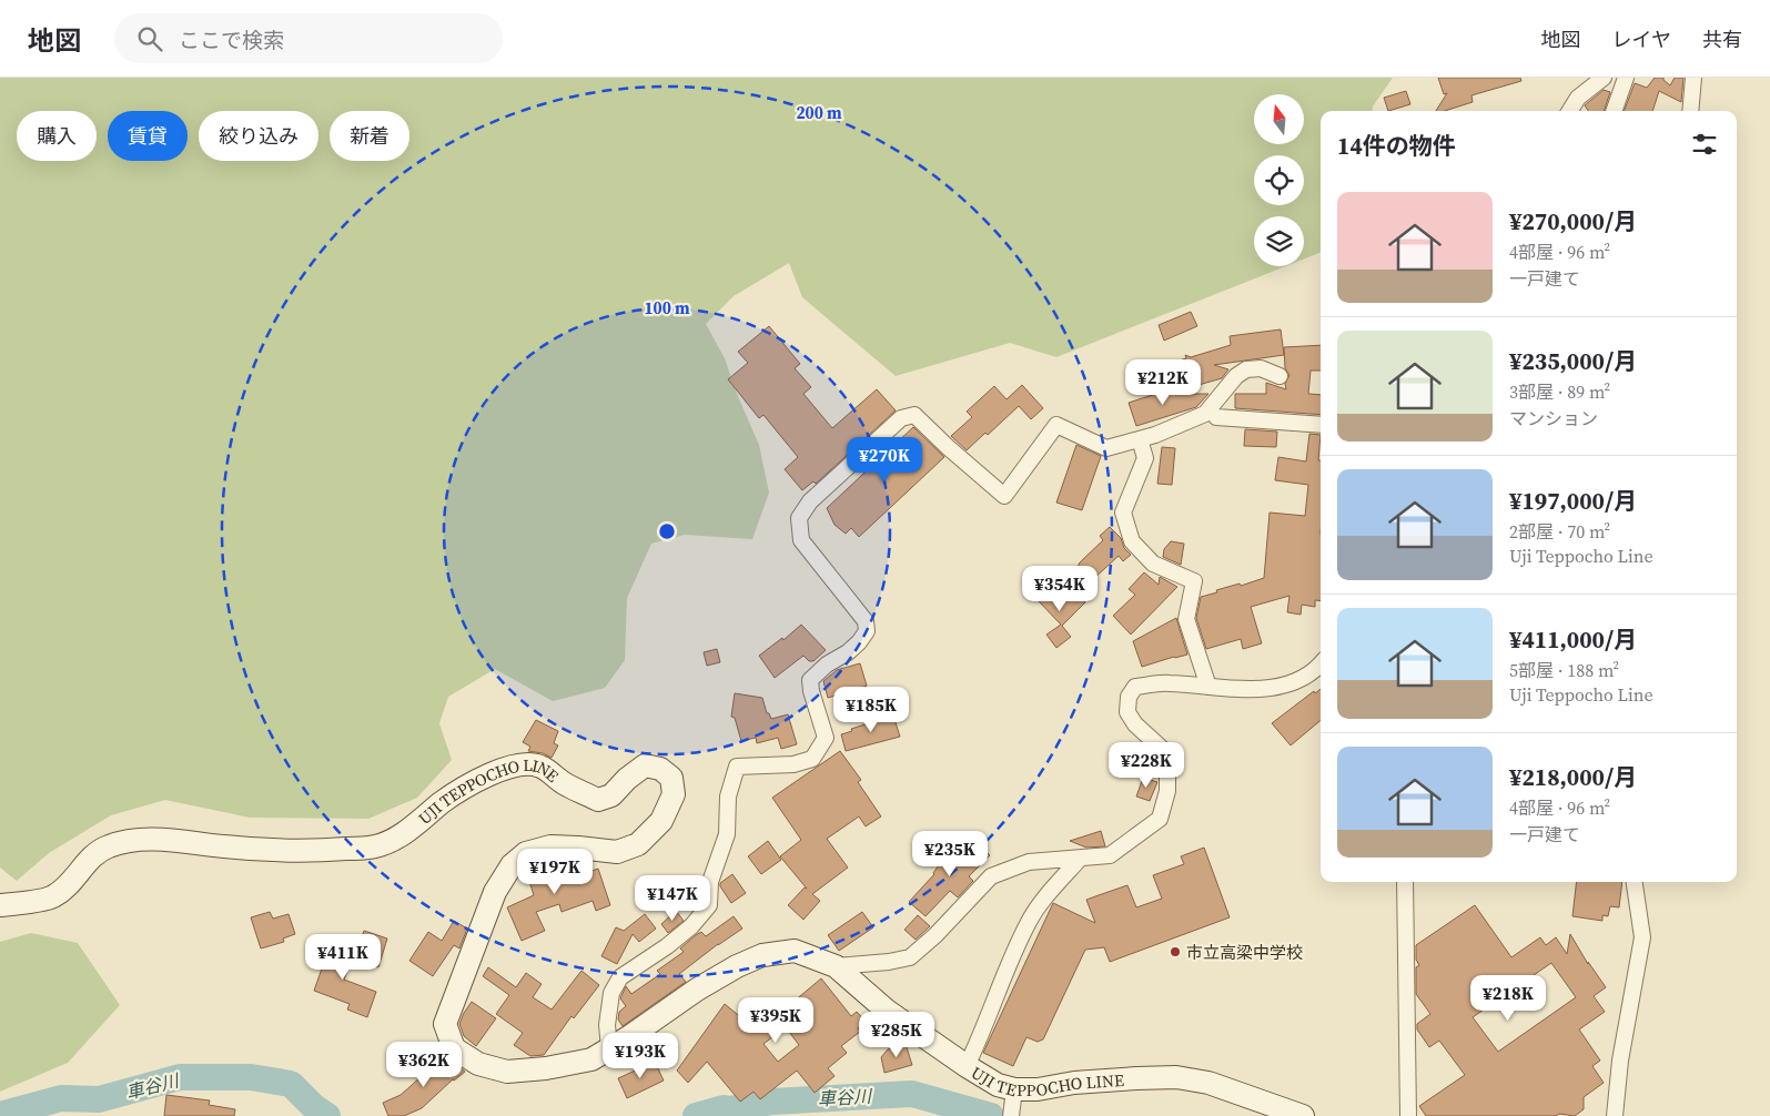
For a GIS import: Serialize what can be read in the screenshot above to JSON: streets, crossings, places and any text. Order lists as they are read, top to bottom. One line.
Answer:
{"streets":{"main road":["UJI TEPPOCHO LINE"]},"water":["車谷川"],"places":["市立高梁中学校"],"north":"top","page":{"header":"地図","search":"ここで検索","nav":["地図","レイヤ","共有"],"chip":["購入","賃貸","絞り込み","新着"],"heading":"14件の物件","list":[{"name":"¥270,000/月","note":"4部屋 · 96 m² · 一戸建て"},{"name":"¥235,000/月","note":"3部屋 · 89 m² · マンション"},{"name":"¥197,000/月","note":"2部屋 · 70 m² · Uji Teppocho Line"},{"name":"¥411,000/月","note":"5部屋 · 188 m² · Uji Teppocho Line"},{"name":"¥218,000/月","note":"4部屋 · 96 m² · 一戸建て"}],"price":["¥212K","¥270K","¥354K","¥185K","¥228K","¥235K","¥197K","¥147K","¥411K","¥218K","¥395K","¥285K","¥193K","¥362K"]},"rings":["200 m","100 m"]}
